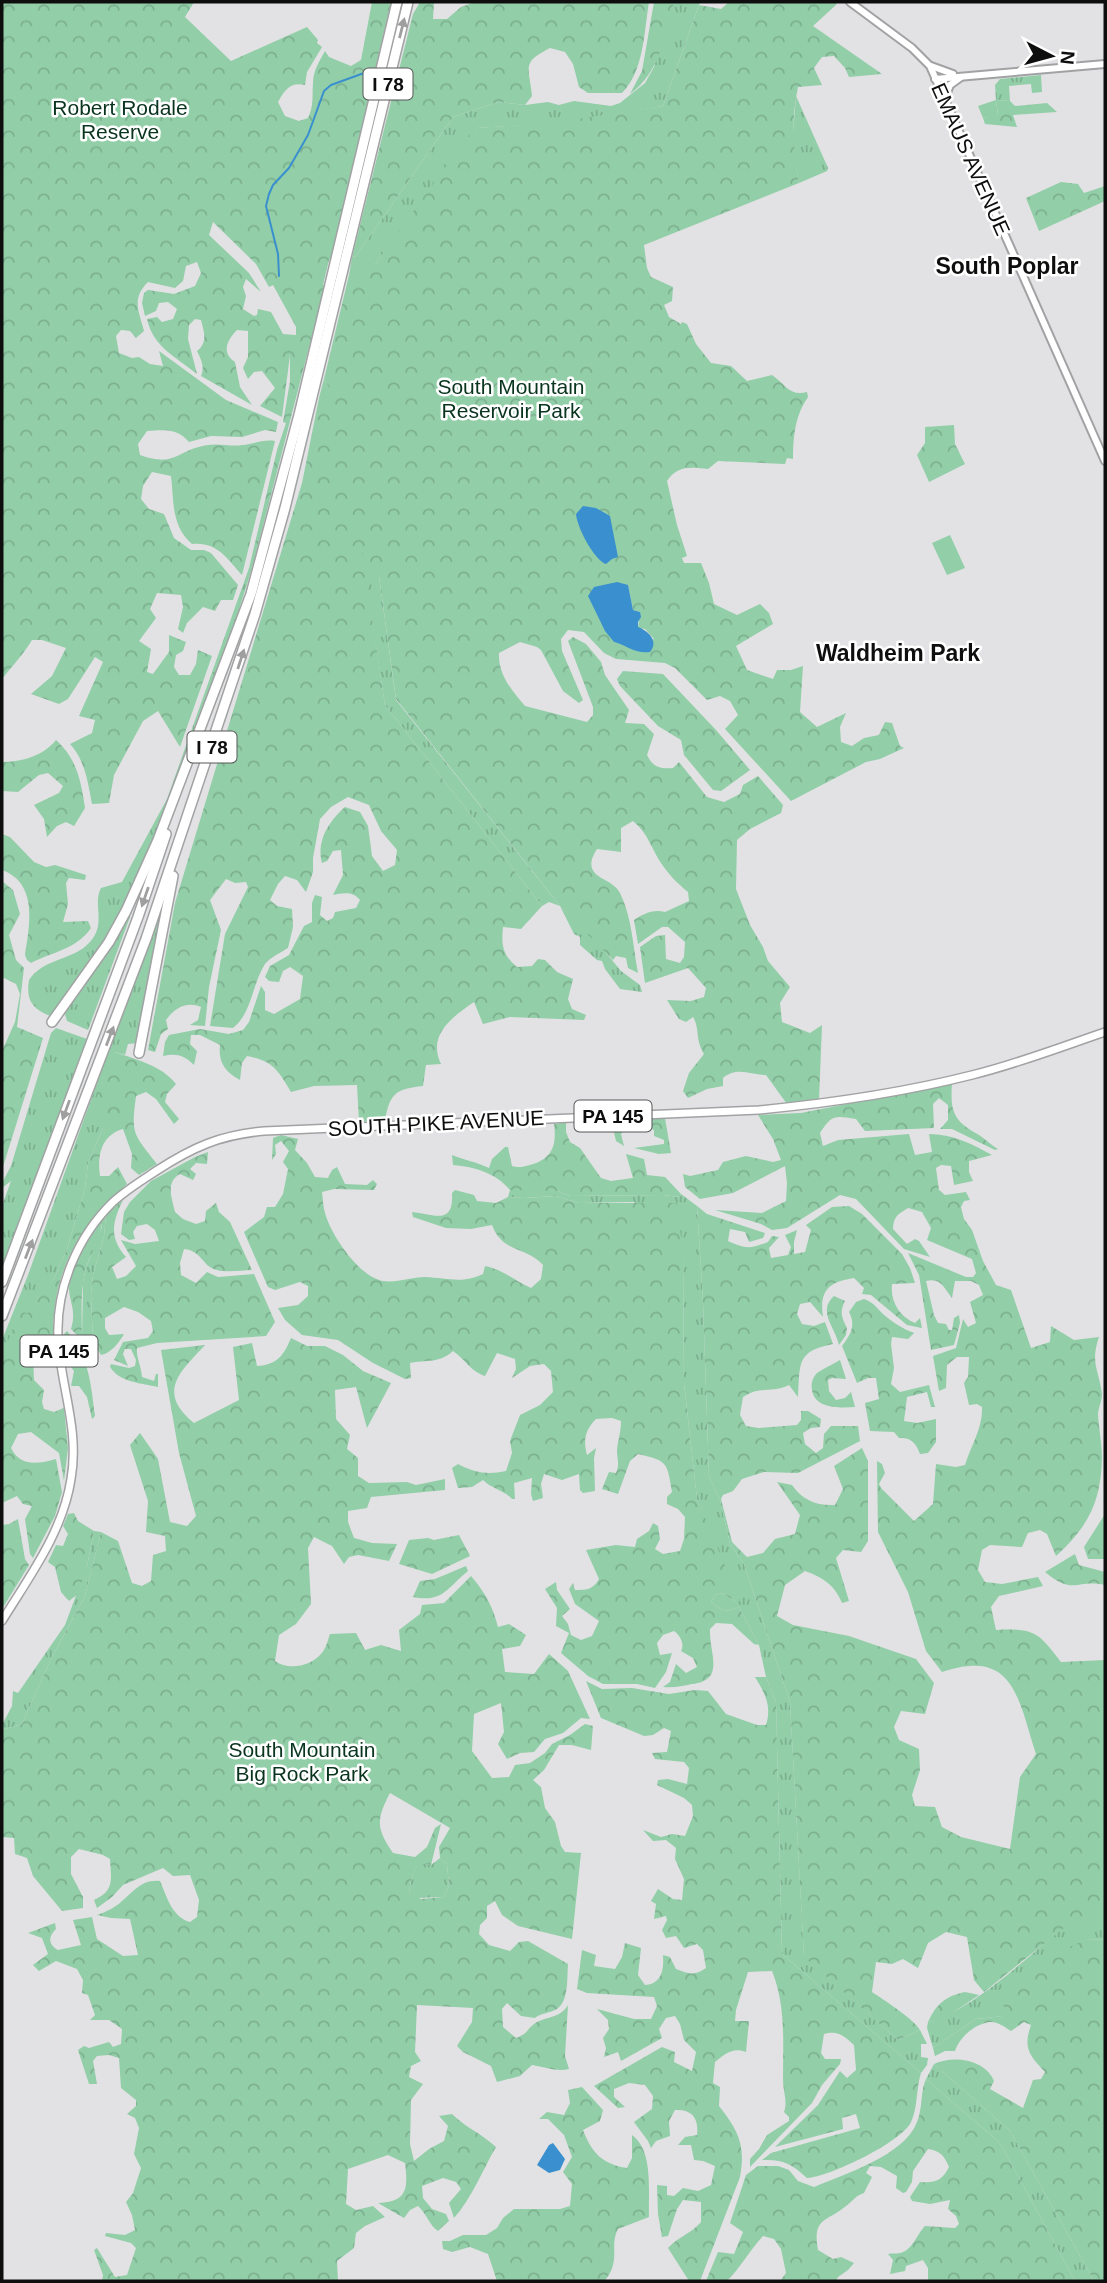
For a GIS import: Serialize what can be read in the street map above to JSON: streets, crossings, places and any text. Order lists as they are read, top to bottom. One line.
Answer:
{"streets":{"highway":["I 78"],"main road":["EMAUS AVENUE","PA 145","SOUTH PIKE AVENUE"]},"districts":["South Poplar","Waldheim Park"],"parks":["Robert Rodale Reserve","South Mountain Reservoir Park","South Mountain Big Rock Park"],"north":"right"}
